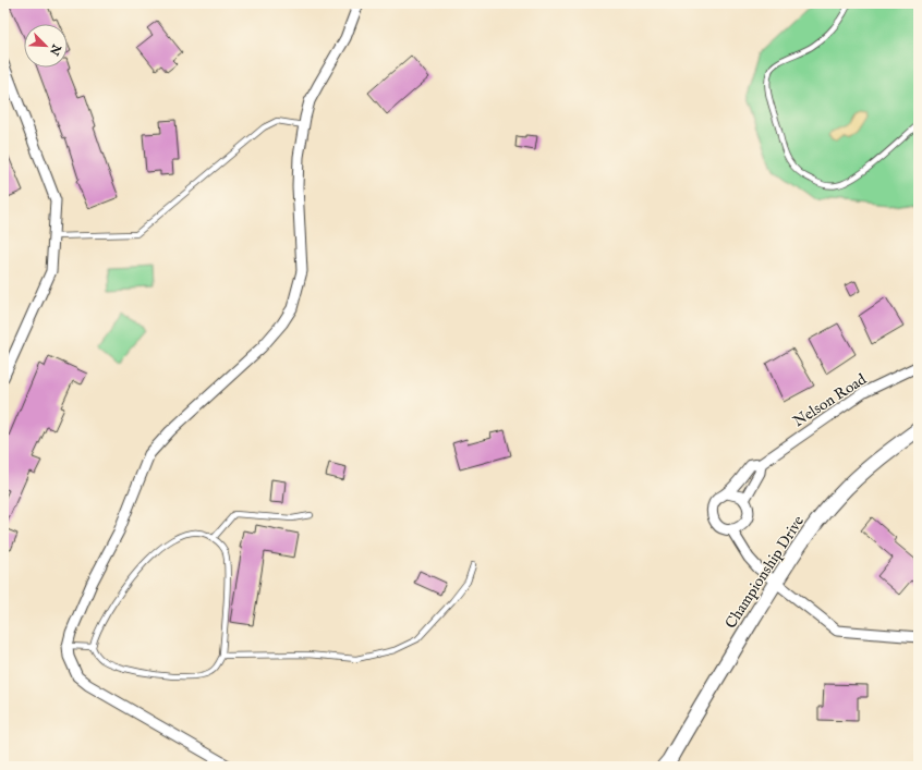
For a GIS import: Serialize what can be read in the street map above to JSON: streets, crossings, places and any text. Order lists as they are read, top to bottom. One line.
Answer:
{"streets":{"street":["Nelson Road","Championship Drive"]},"crossings":[["Nelson Road","Championship Drive"]],"north":"bottom right"}
